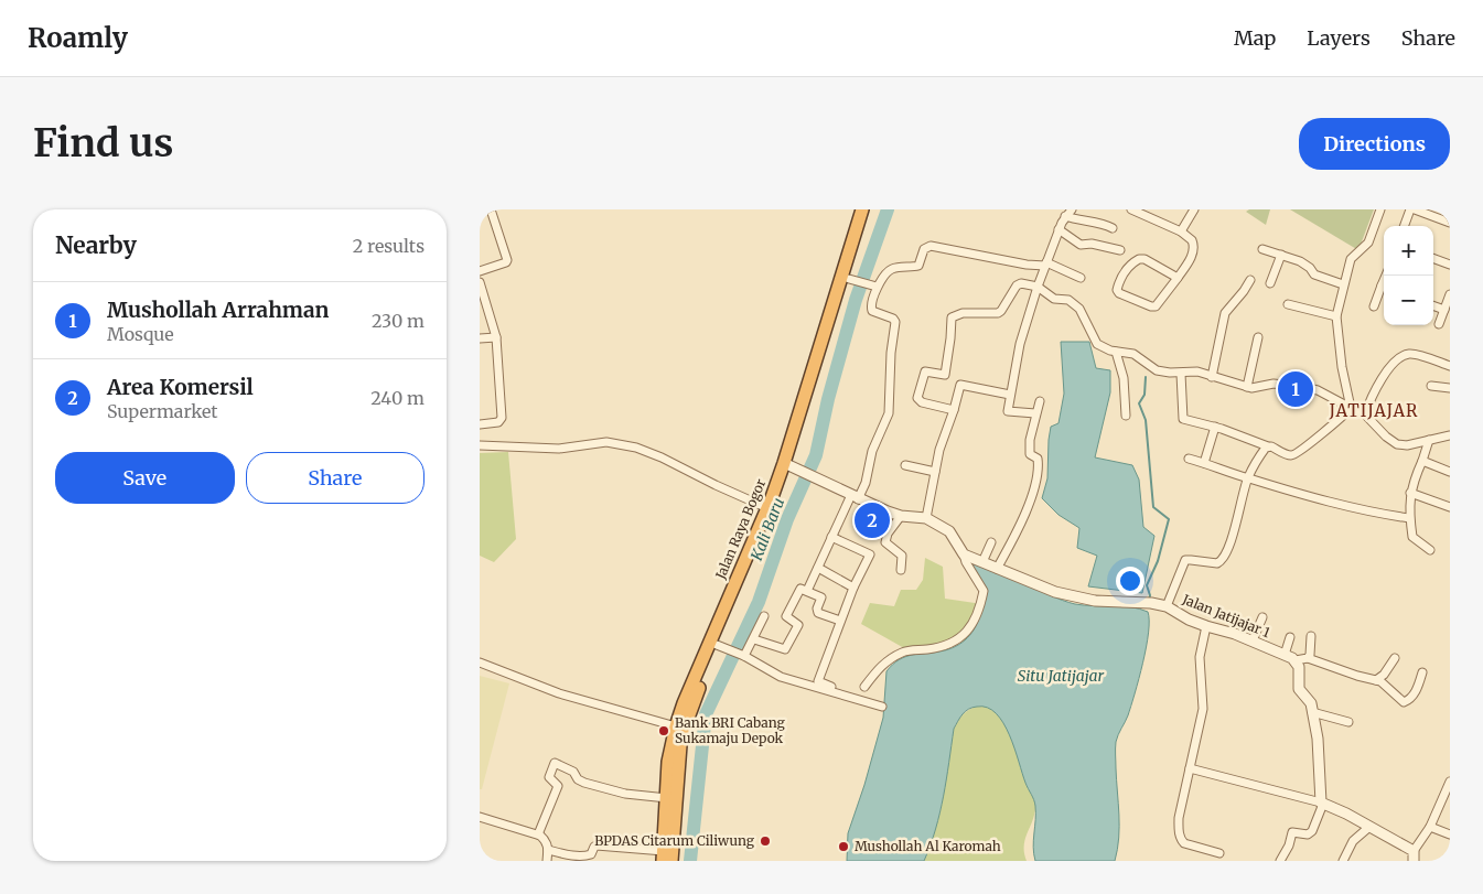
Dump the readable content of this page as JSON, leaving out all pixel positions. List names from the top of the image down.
{
  "streets": {
    "highway": ["Jalan Raya Bogor"],
    "street": ["Jalan Jatijajar 1"]
  },
  "districts": ["JATIJAJAR"],
  "water": ["Kali Baru", "Situ Jatijajar"],
  "places": ["Bank BRI Cabang Sukamaju Depok", "BPDAS Citarum Ciliwung", "Mushollah Al Karomah"],
  "page": {
    "header": "Roamly",
    "nav": ["Map", "Layers", "Share"],
    "buttons": [
      "Directions",
      ["Save", "Share"]
    ],
    "title": "Find us",
    "heading": ["Nearby", "2 results"],
    "map_buttons": ["+", "−"],
    "list": [
      {
        "mark": "1",
        "name": "Mushollah Arrahman",
        "note": "Mosque",
        "value": "230 m"
      },
      {
        "mark": "2",
        "name": "Area Komersil",
        "note": "Supermarket",
        "value": "240 m"
      }
    ],
    "pins": ["1", "2"]
  }
}
